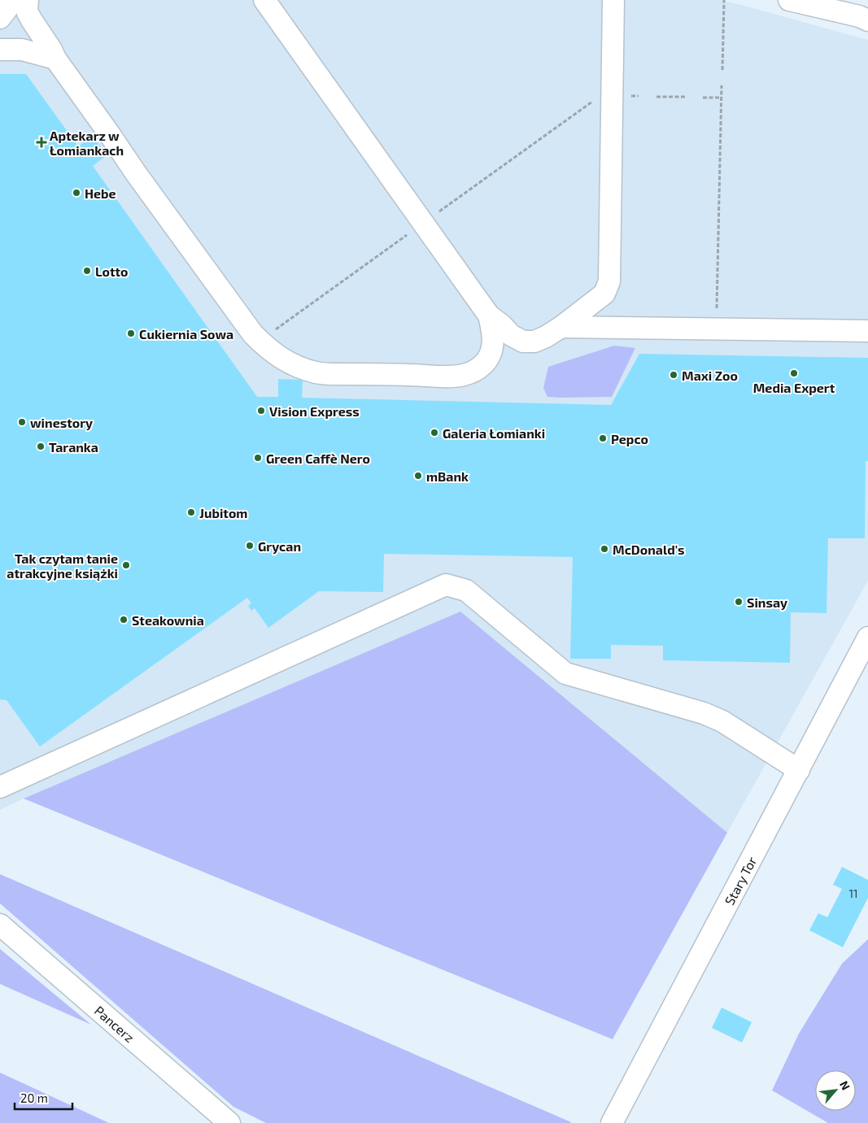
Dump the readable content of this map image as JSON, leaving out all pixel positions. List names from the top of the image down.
{
  "streets": {
    "street": ["Stary Tor", "Pancerz"]
  },
  "places": {
    "health": ["Aptekarz w Łomiankach"],
    "other": [
      "Hebe",
      "Lotto",
      "Cukiernia Sowa",
      "Media Expert",
      "Maxi Zoo",
      "Vision Express",
      "winestory",
      "Galeria Łomianki",
      "Pepco",
      "Taranka",
      "Green Caffè Nero",
      "mBank",
      "Jubitom",
      "Grycan",
      "McDonald's",
      "Tak czytam tanie atrakcyjne książki",
      "Sinsay",
      "Steakownia"
    ]
  },
  "house_numbers": ["11"],
  "scale_bar": "20 m",
  "north": "top right"
}
